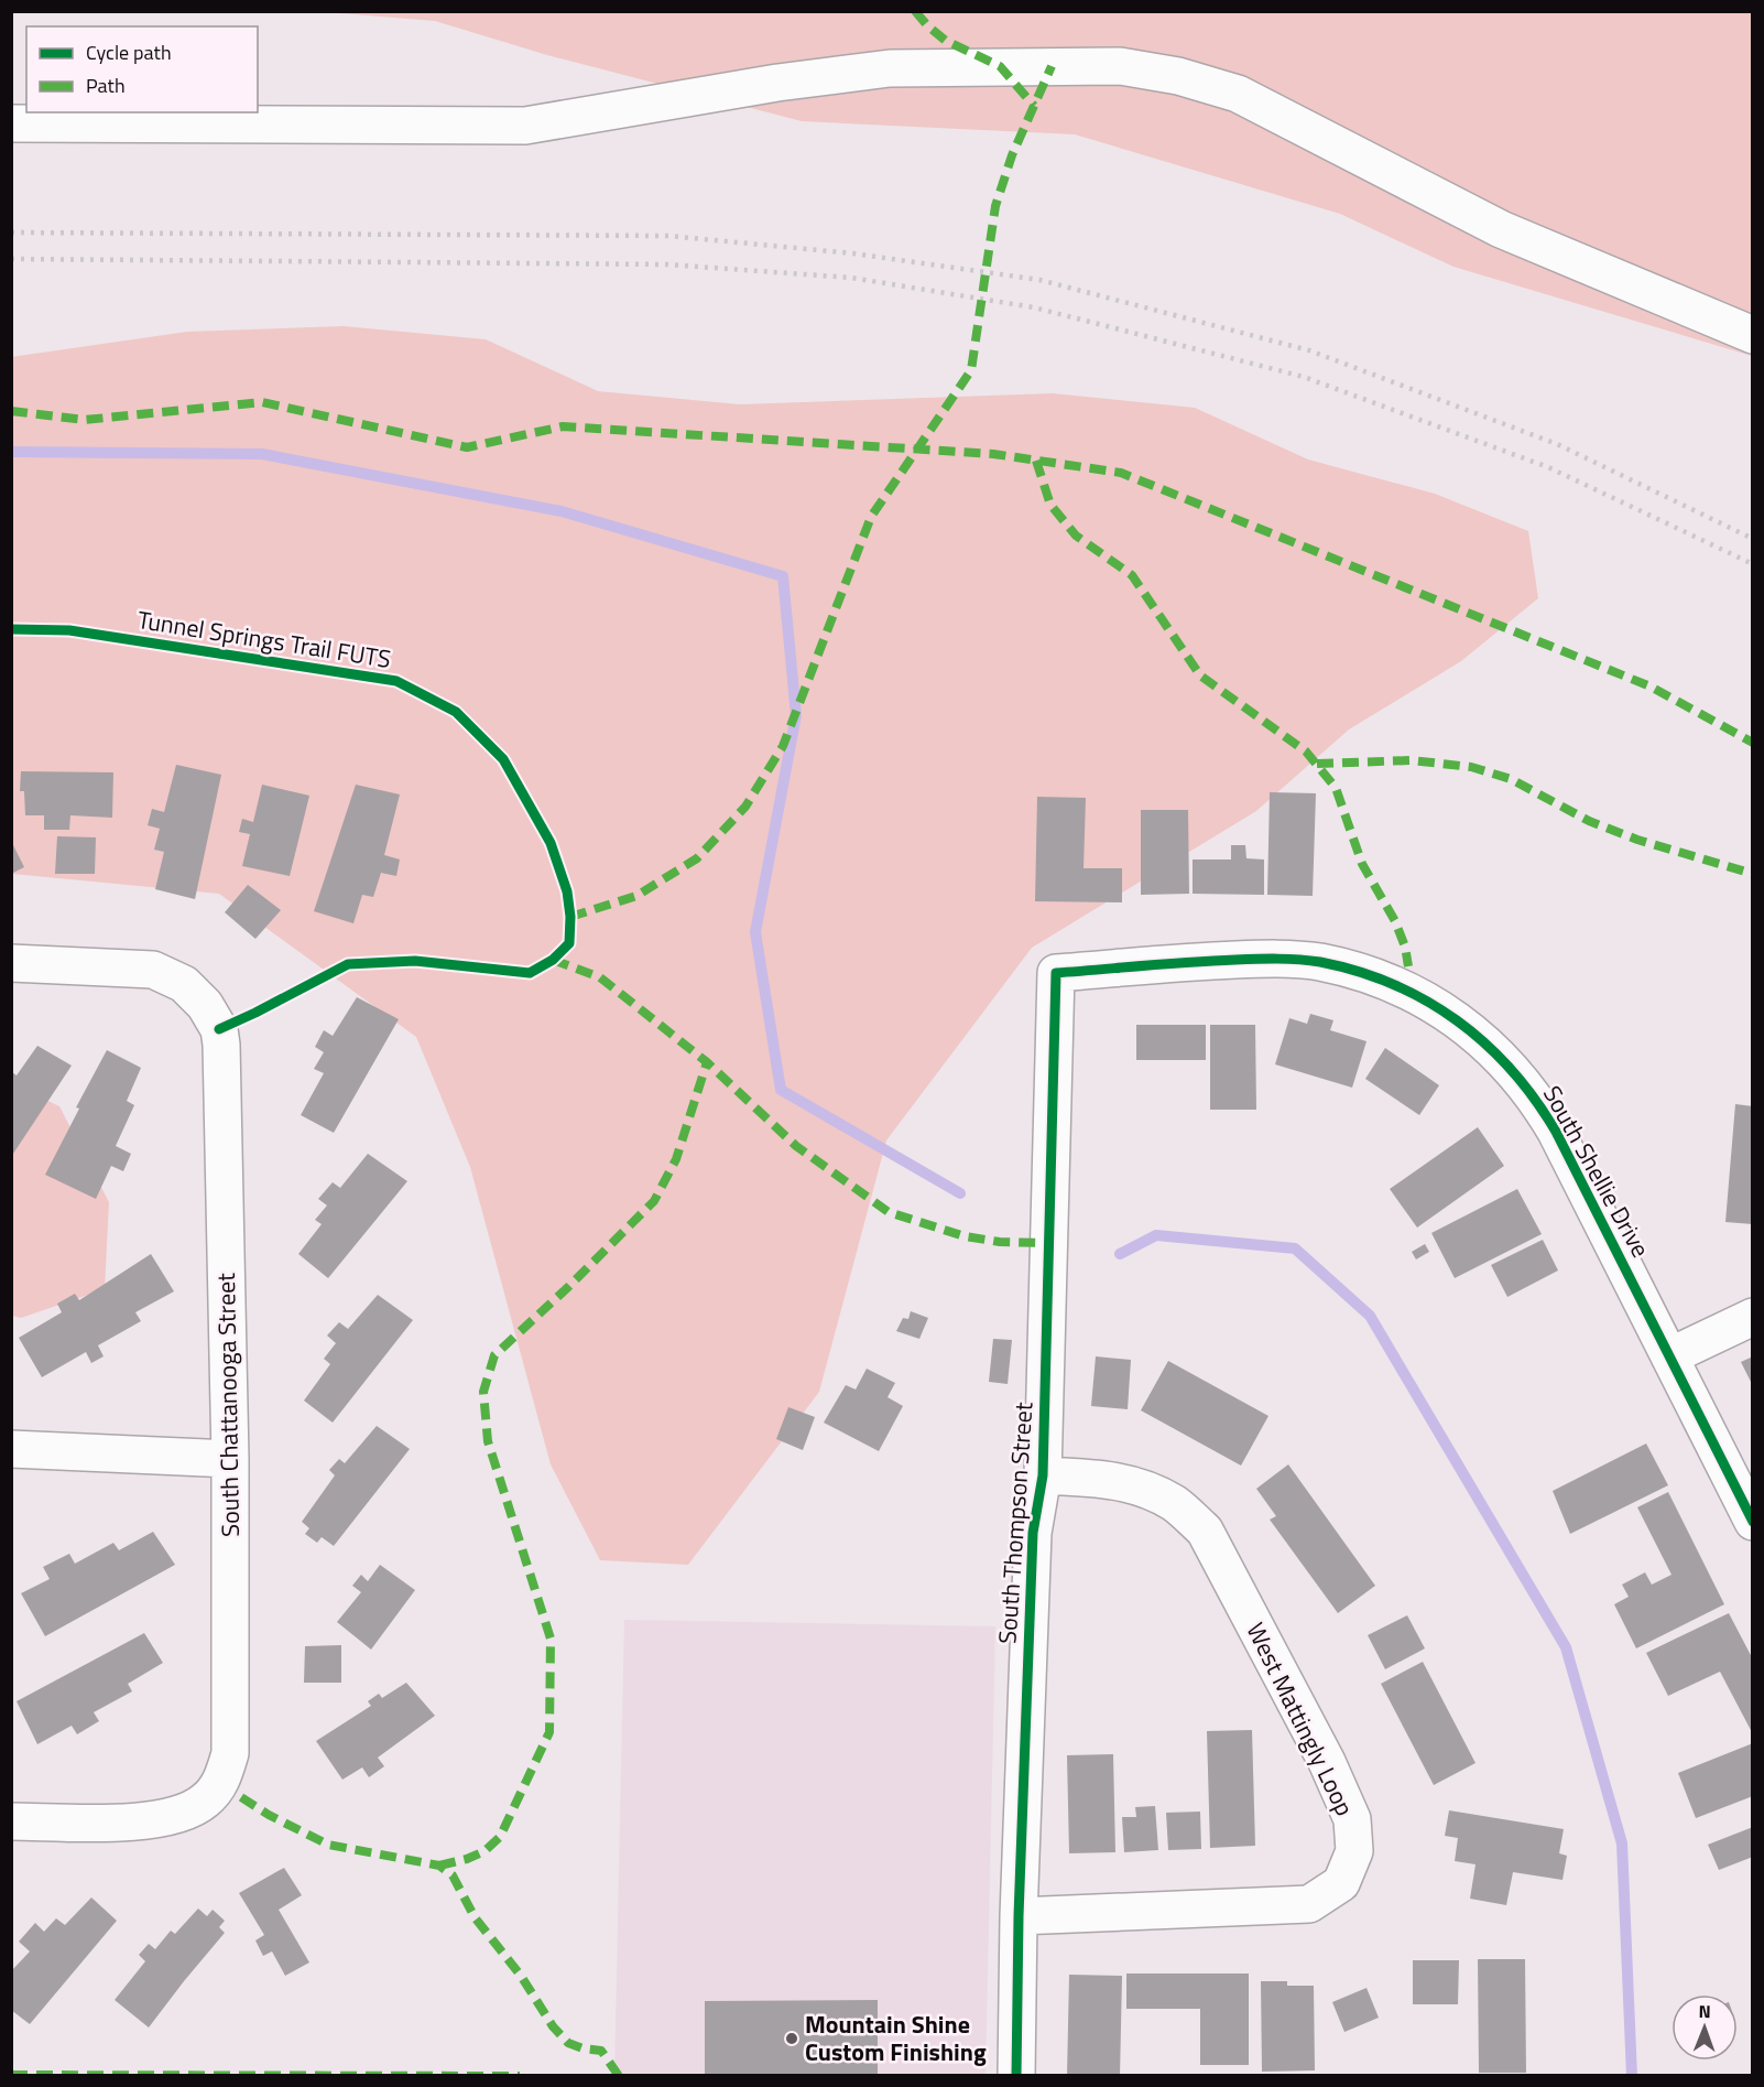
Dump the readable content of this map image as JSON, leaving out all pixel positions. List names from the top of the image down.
{
  "streets": {
    "street": [
      "South Shellie Drive",
      "South Chattanooga Street",
      "South Thompson Street",
      "West Mattingly Loop"
    ],
    "cycle path": ["Tunnel Springs Trail FUTS"]
  },
  "crossings": [
    ["South Shellie Drive", "South Thompson Street"],
    ["South Thompson Street", "West Mattingly Loop"]
  ],
  "places": ["Mountain Shine Custom Finishing"],
  "legend": ["Cycle path", "Path"],
  "north": "top"
}
